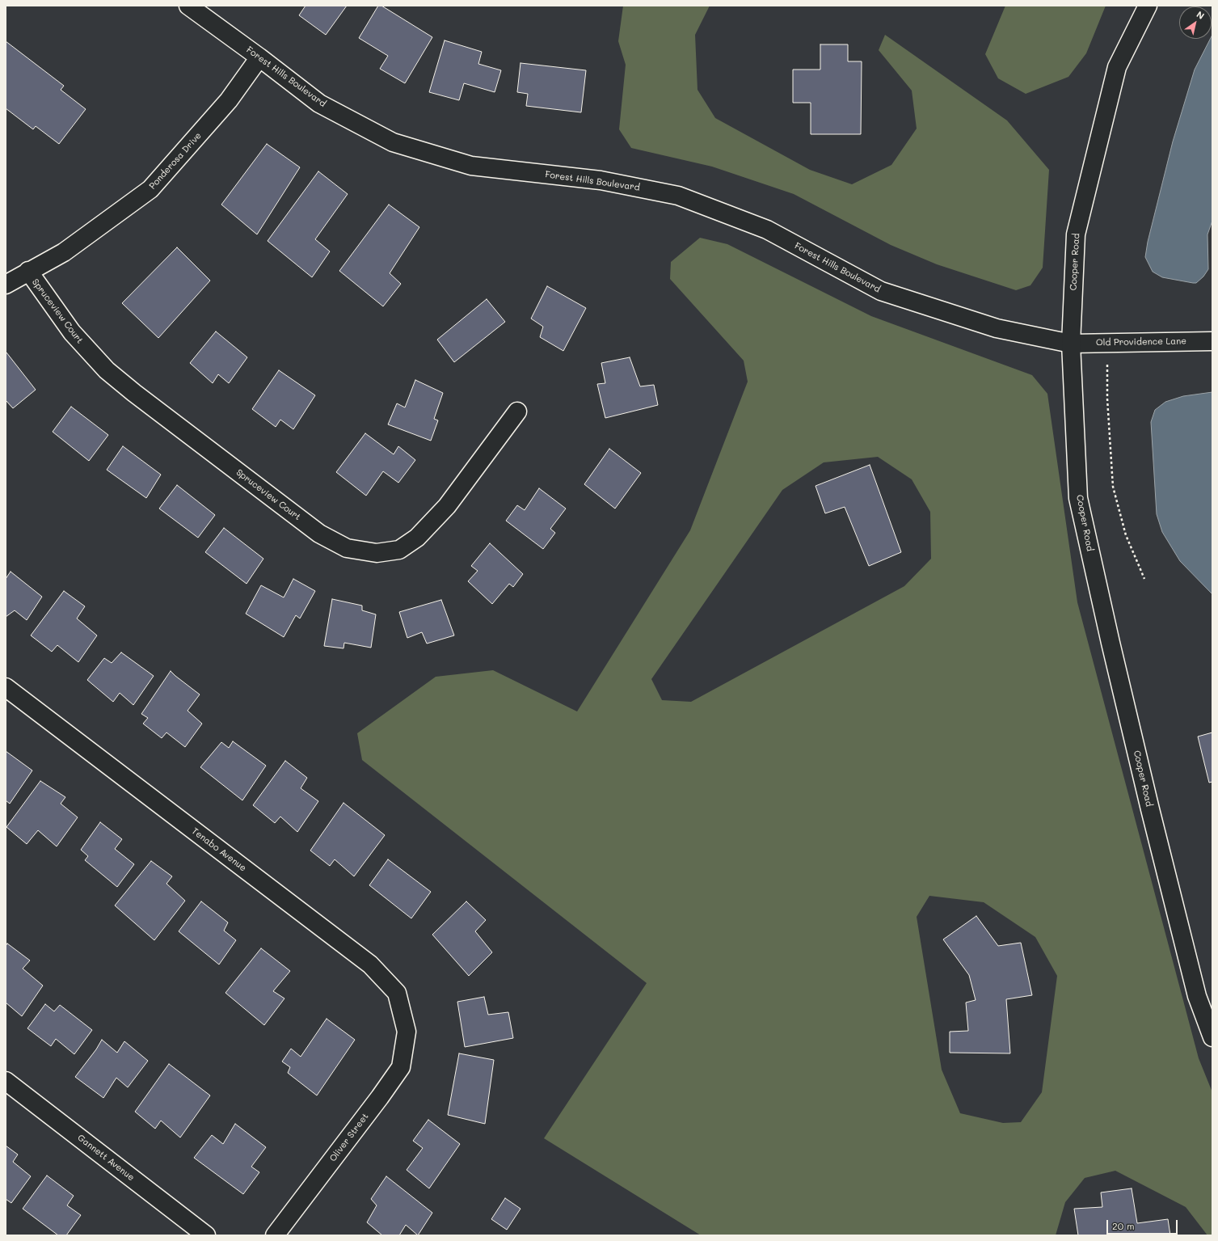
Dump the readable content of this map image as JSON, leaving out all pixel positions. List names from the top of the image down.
{
  "streets": {
    "street": [
      "Forest Hills Boulevard",
      "Ponderosa Drive",
      "Cooper Road",
      "Spruceview Court",
      "Old Providence Lane",
      "Tenabo Avenue",
      "Oliver Street",
      "Gannett Avenue"
    ]
  },
  "crossings": [
    ["Forest Hills Boulevard", "Ponderosa Drive"],
    ["Forest Hills Boulevard", "Cooper Road"],
    ["Forest Hills Boulevard", "Old Providence Lane"],
    ["Ponderosa Drive", "Spruceview Court"],
    ["Cooper Road", "Old Providence Lane"],
    ["Tenabo Avenue", "Oliver Street"]
  ],
  "scale_bar": "20 m",
  "north": "top right"
}
